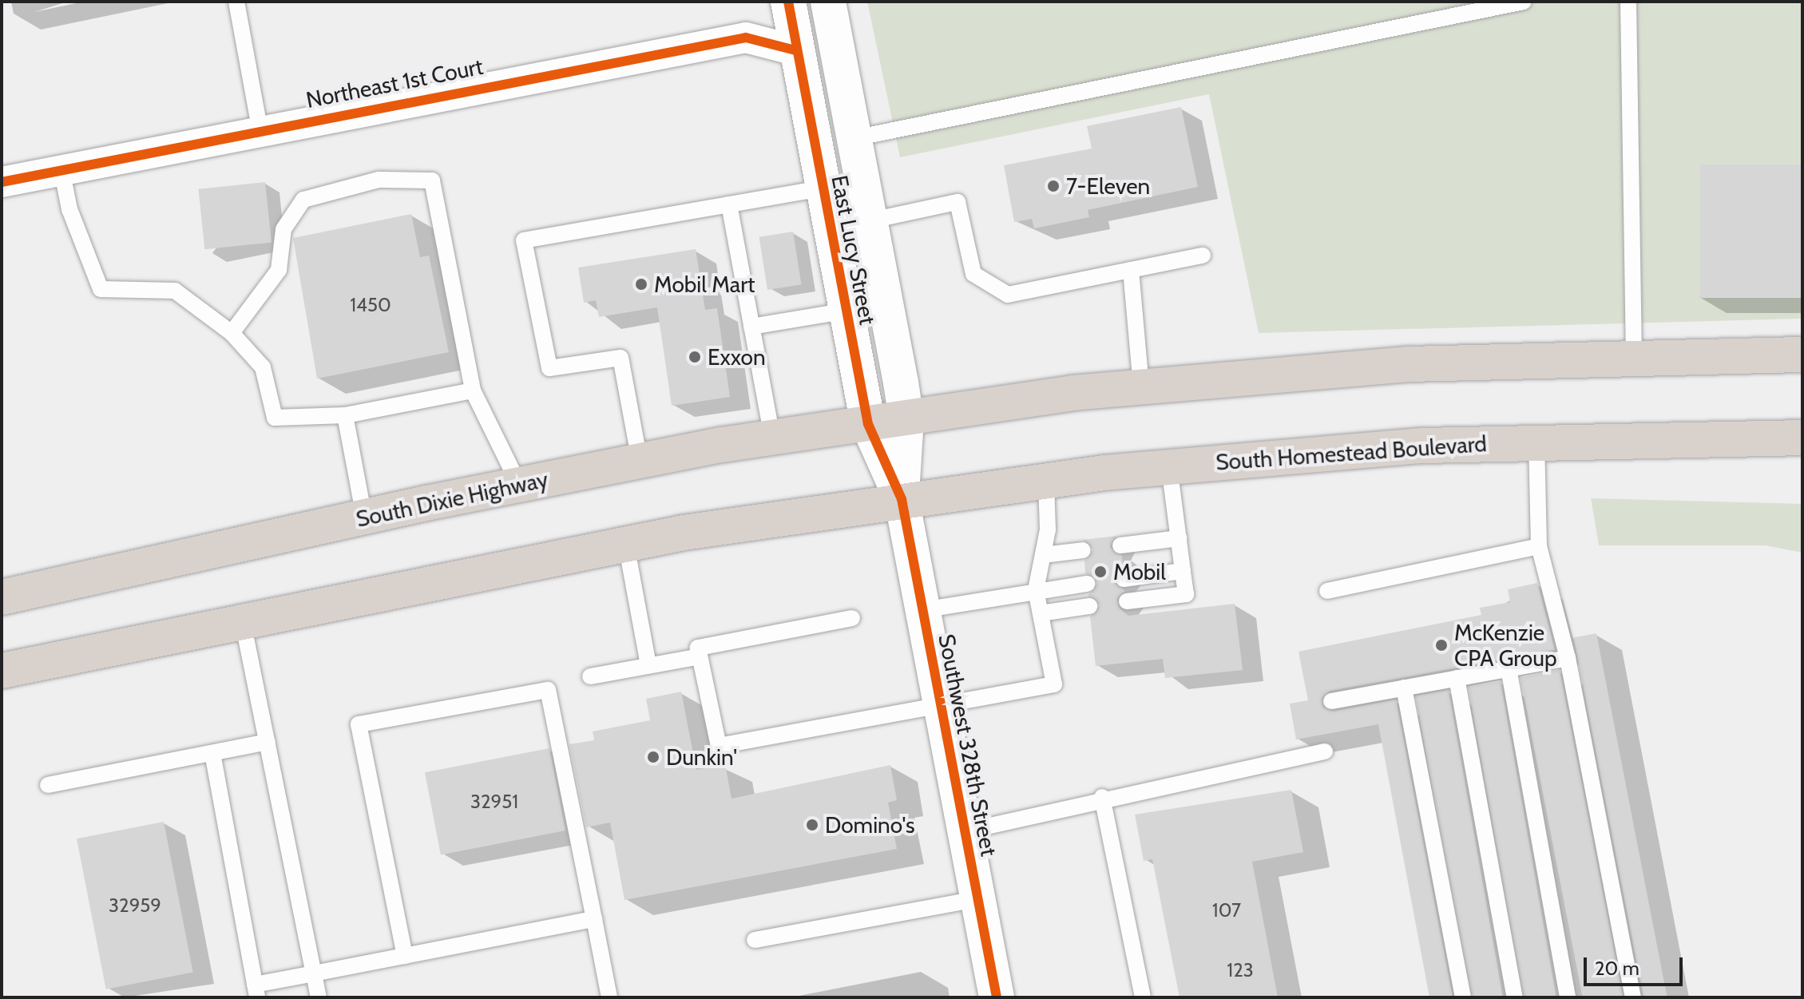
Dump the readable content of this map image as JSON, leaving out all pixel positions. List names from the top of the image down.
{
  "streets": {
    "highway": ["South Homestead Boulevard", "South Dixie Highway"],
    "street": ["Northeast 1st Court", "East Lucy Street", "Southwest 328th Street"]
  },
  "crossings": [
    ["Northeast 1st Court", "East Lucy Street"],
    ["East Lucy Street", "South Homestead Boulevard"],
    ["East Lucy Street", "South Dixie Highway"],
    ["East Lucy Street", "Southwest 328th Street"],
    ["South Homestead Boulevard", "Southwest 328th Street"]
  ],
  "places": [
    "7-Eleven",
    "Mobil Mart",
    "Exxon",
    "Mobil",
    "McKenzie CPA Group",
    "Dunkin'",
    "Domino's"
  ],
  "house_numbers": [
    "1450",
    "32951",
    "32959",
    "107",
    "123"
  ],
  "scale_bar": "20 m"
}
